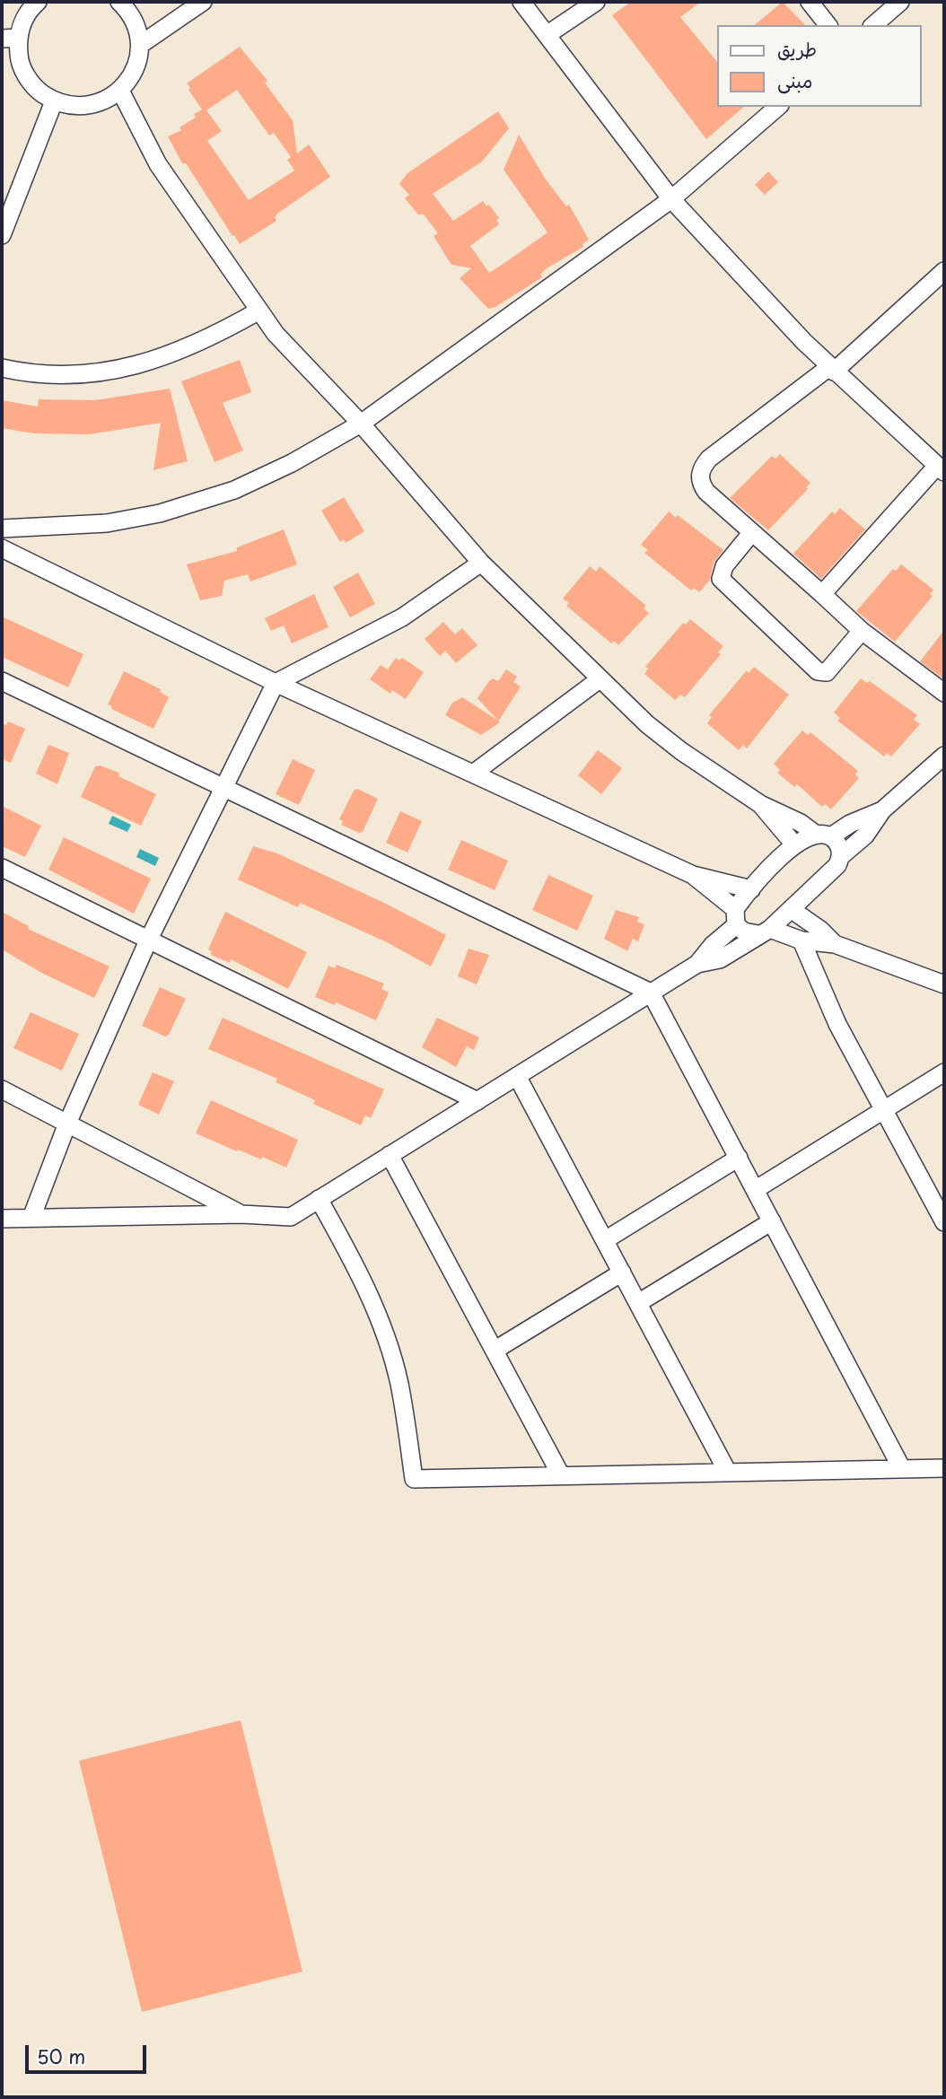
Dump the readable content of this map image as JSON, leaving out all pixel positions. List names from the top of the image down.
{
  "legend": ["طريق", "مبنى"],
  "scale_bar": "50 m"
}
